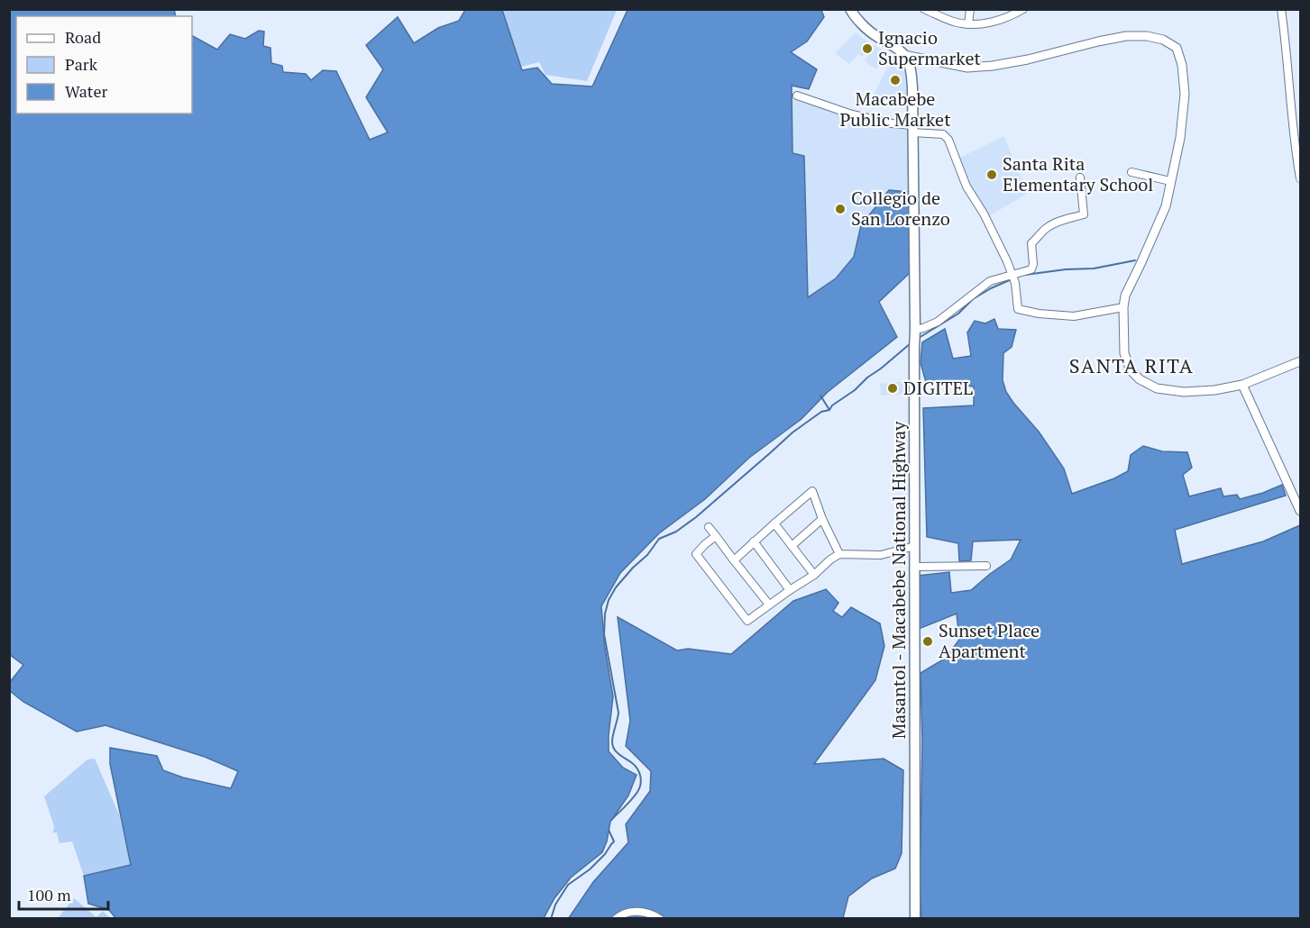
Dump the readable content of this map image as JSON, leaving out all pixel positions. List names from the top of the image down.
{
  "streets": {
    "main road": ["Masantol - Macabebe National Highway"]
  },
  "districts": ["SANTA RITA"],
  "places": [
    "Ignacio Supermarket",
    "Macabebe Public Market",
    "Santa Rita Elementary School",
    "Collegio de San Lorenzo",
    "DIGITEL",
    "Sunset Place Apartment"
  ],
  "legend": ["Road", "Park", "Water"],
  "scale_bar": "100 m"
}
